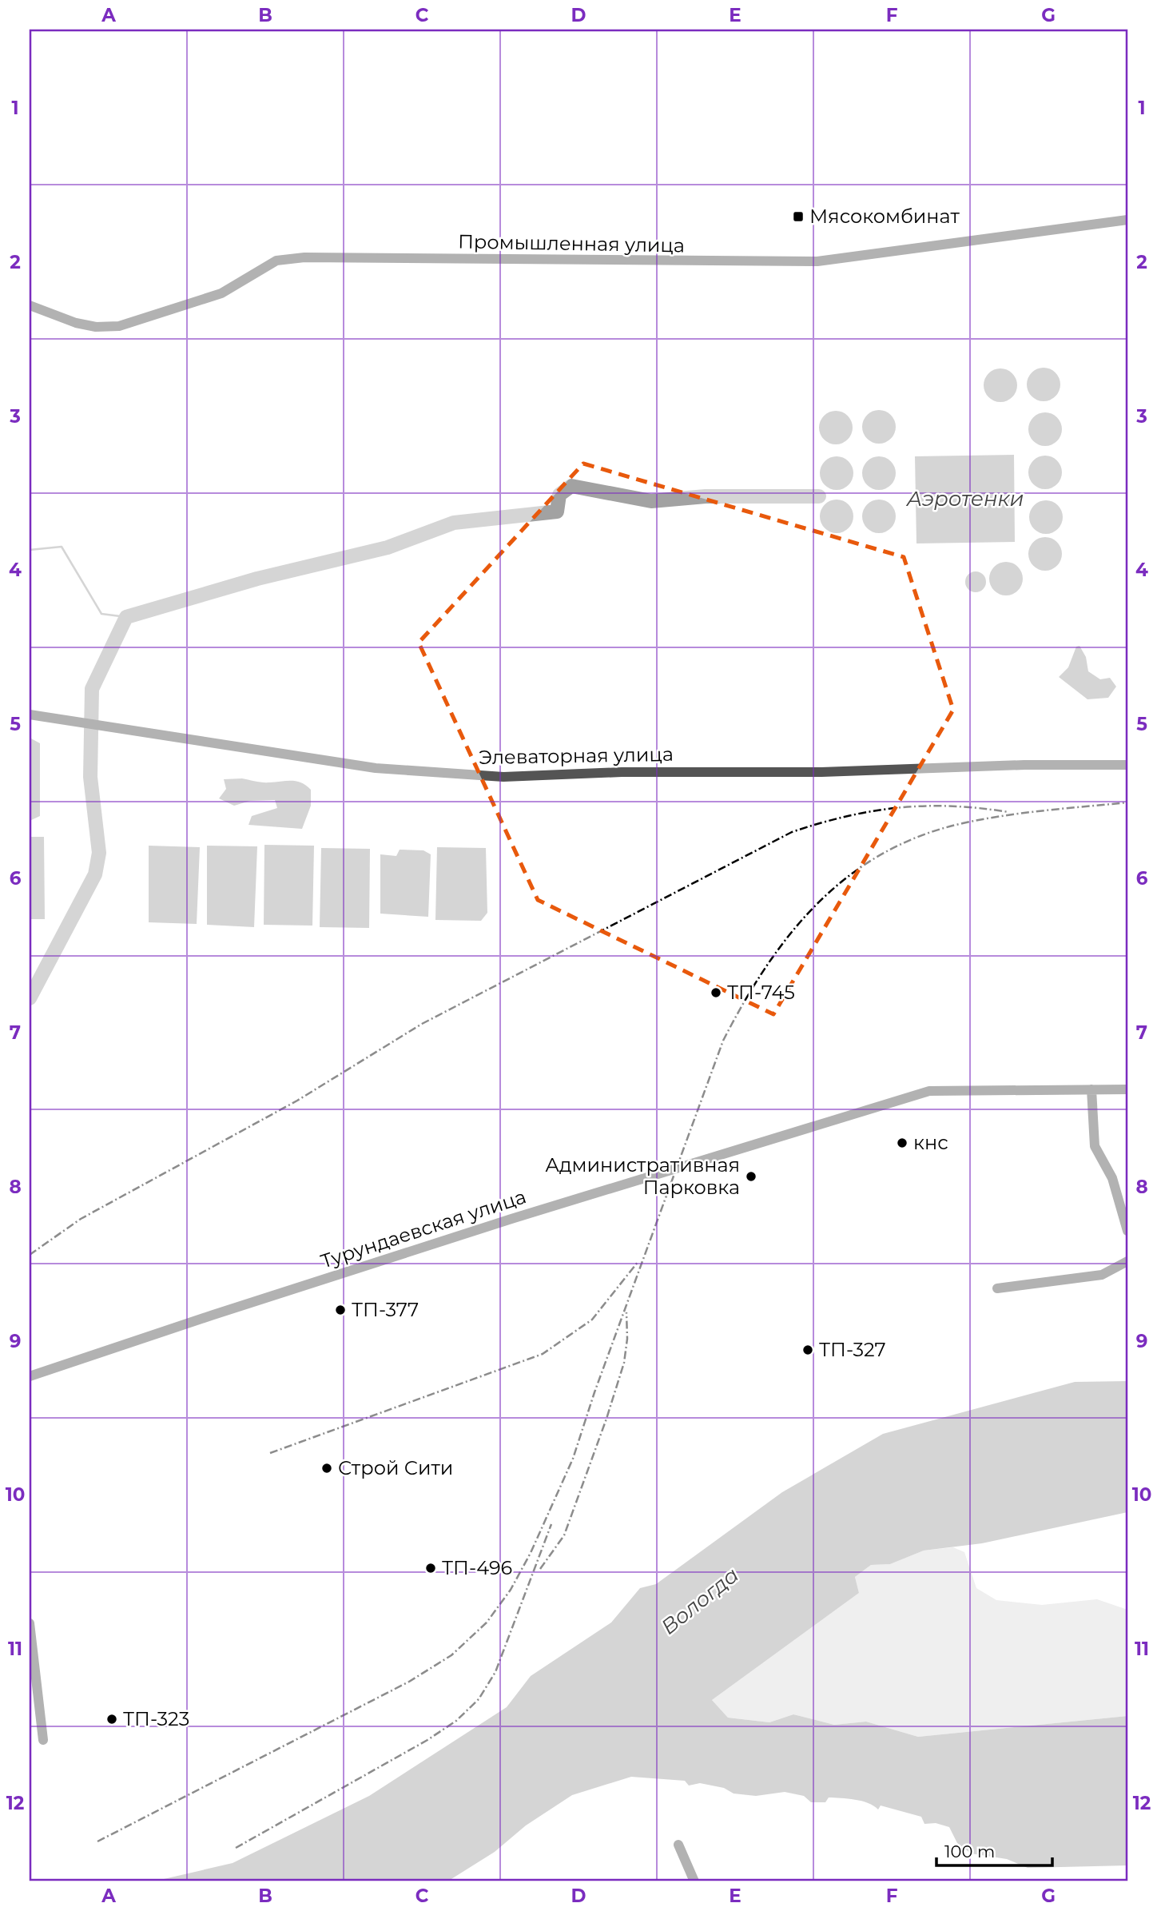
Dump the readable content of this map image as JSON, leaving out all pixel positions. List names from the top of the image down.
{
  "streets": {
    "street": ["Промышленная улица", "Элеваторная улица", "Турундаевская улица"]
  },
  "water": ["Аэротенки", "Вологда"],
  "places": {
    "transit": ["Мясокомбинат"],
    "other": [
      "ТП-745",
      "кнс",
      "Административная Парковка",
      "ТП-377",
      "ТП-327",
      "Строй Сити",
      "ТП-496",
      "ТП-323"
    ]
  },
  "scale_bar": "100 m",
  "grid": {
    "columns": [
      "A",
      "B",
      "C",
      "D",
      "E",
      "F",
      "G"
    ],
    "rows": [
      "1",
      "2",
      "3",
      "4",
      "5",
      "6",
      "7",
      "8",
      "9",
      "10",
      "11",
      "12"
    ]
  }
}
